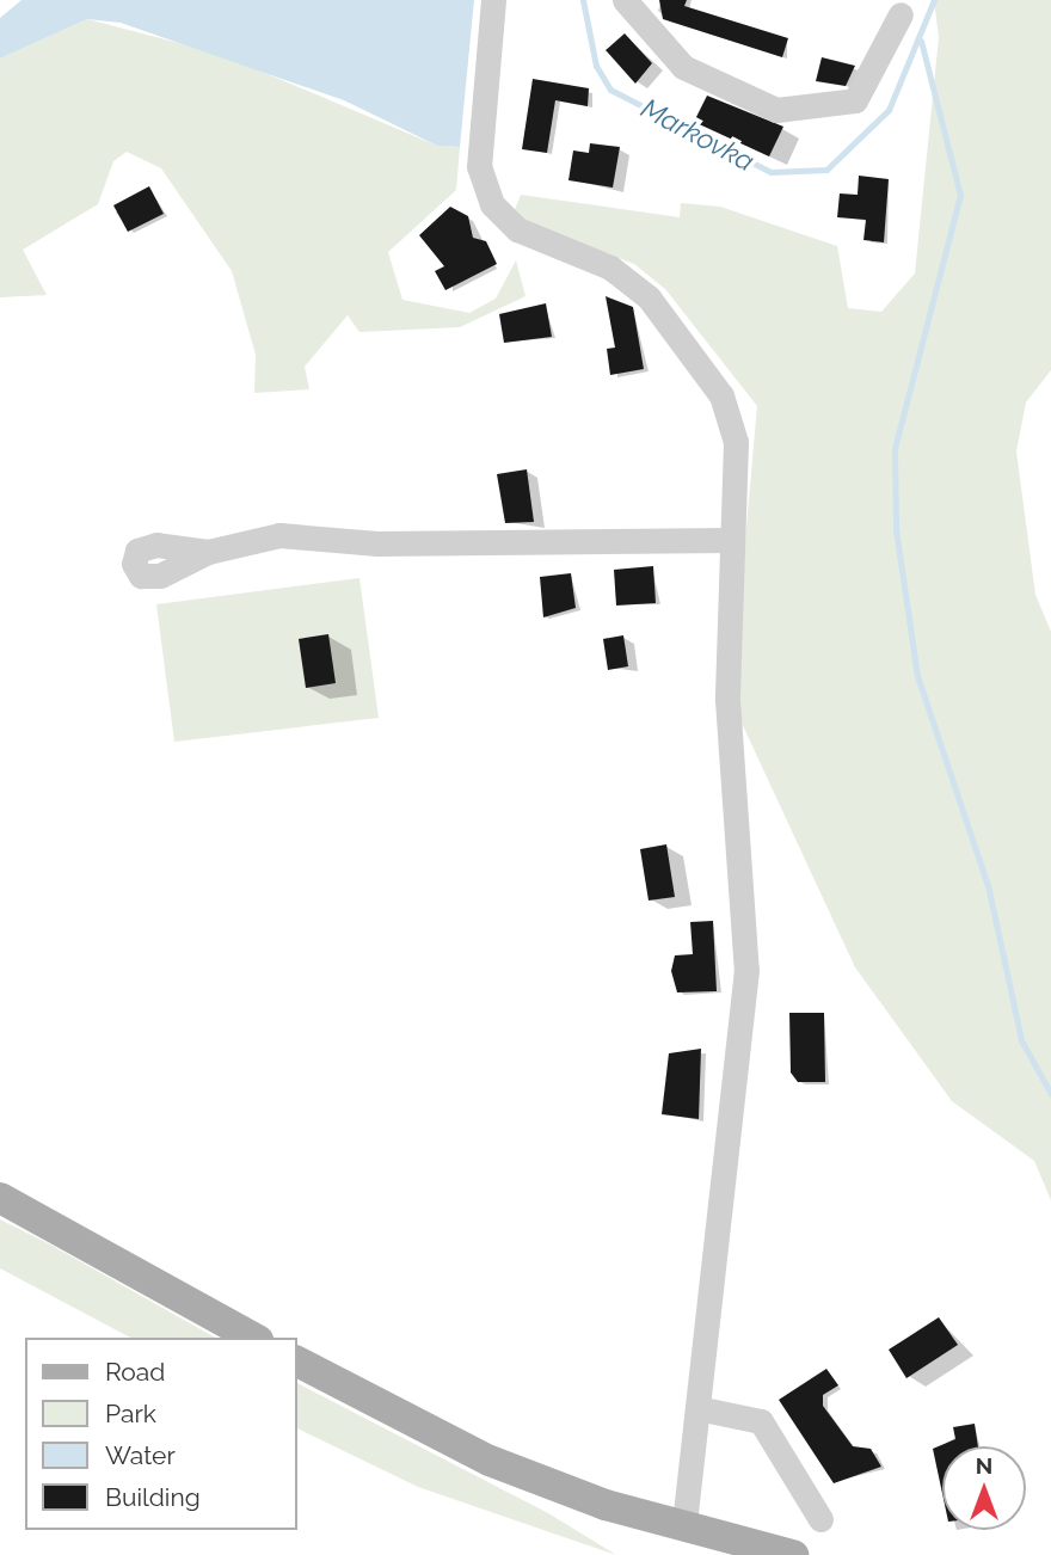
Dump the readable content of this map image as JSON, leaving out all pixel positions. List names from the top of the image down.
{
  "water": ["Markovka"],
  "legend": [
    "Road",
    "Park",
    "Water",
    "Building"
  ],
  "north": "top"
}
